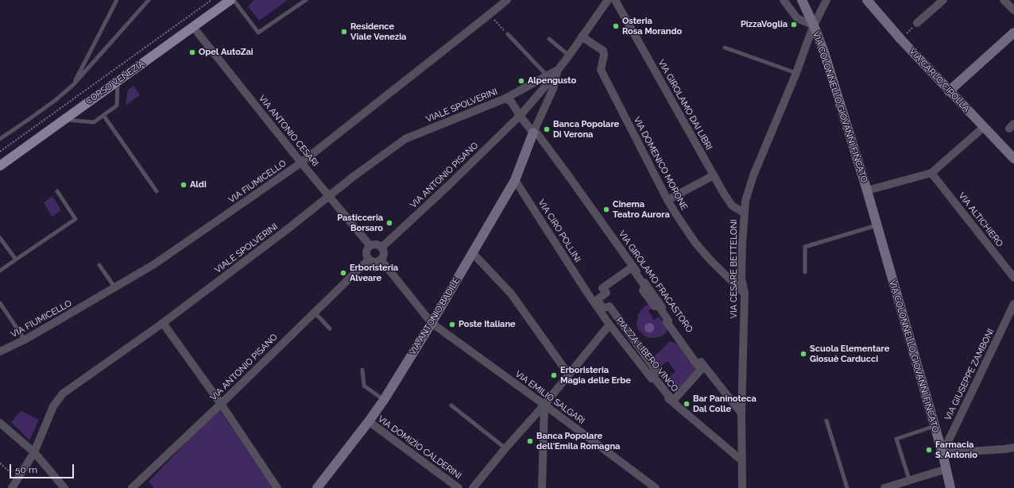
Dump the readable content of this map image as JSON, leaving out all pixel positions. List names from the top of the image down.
{
  "streets": {
    "main road": ["CORSO VENEZIA"],
    "street": [
      "VIA CARLO CIPOLLA",
      "VIA GIROLAMO DAI LIBRI",
      "VIALE SPOLVERINI",
      "VIA COLONNELLO GIOVANNI FINCATO",
      "VIA ANTONIO CESARI",
      "VIA DOMENICO MORONE",
      "VIA ANTONIO PISANO",
      "VIA FIUMICELLO",
      "VIA ALTICHIERO",
      "VIA CIRO POLLINI",
      "VIA CESARE BETTELONI",
      "VIA GIROLAMO FRACASTORO",
      "VIA ANTONIO BADILE",
      "PIAZZA LIBERO VINCO",
      "VIA GIUSEPPE ZAMBONI",
      "VIA EMILIO SALGARI",
      "VIA DOMIZIO CALDERINI"
    ]
  },
  "crossings": [
    ["CORSO VENEZIA", "VIA ANTONIO CESARI"],
    ["VIA GIROLAMO DAI LIBRI", "VIA CESARE BETTELONI"],
    ["VIALE SPOLVERINI", "VIA ANTONIO CESARI"],
    ["VIALE SPOLVERINI", "VIA ANTONIO PISANO"],
    ["VIALE SPOLVERINI", "VIA GIROLAMO FRACASTORO"],
    ["VIA COLONNELLO GIOVANNI FINCATO", "VIA CESARE BETTELONI"],
    ["VIA COLONNELLO GIOVANNI FINCATO", "VIA GIUSEPPE ZAMBONI"],
    ["VIA ANTONIO CESARI", "VIA ANTONIO PISANO"],
    ["VIA ANTONIO CESARI", "VIA FIUMICELLO"],
    ["VIA DOMENICO MORONE", "VIA ANTONIO PISANO"],
    ["VIA DOMENICO MORONE", "VIA CESARE BETTELONI"],
    ["VIA ANTONIO PISANO", "VIA GIROLAMO FRACASTORO"],
    ["VIA CIRO POLLINI", "VIA ANTONIO BADILE"],
    ["VIA CIRO POLLINI", "PIAZZA LIBERO VINCO"],
    ["VIA CESARE BETTELONI", "VIA GIROLAMO FRACASTORO"],
    ["VIA CESARE BETTELONI", "PIAZZA LIBERO VINCO"],
    ["VIA GIROLAMO FRACASTORO", "VIA ANTONIO BADILE"],
    ["VIA ANTONIO BADILE", "VIA EMILIO SALGARI"],
    ["VIA ANTONIO BADILE", "VIA DOMIZIO CALDERINI"]
  ],
  "places": [
    "PizzaVoglia",
    "Osteria Rosa Morando",
    "Residence Viale Venezia",
    "Opel AutoZai",
    "Alpengusto",
    "Banca Popolare Di Verona",
    "Aldi",
    "Cinema Teatro Aurora",
    "Pasticceria Borsaro",
    "Erboristeria Alveare",
    "Poste Italiane",
    "Scuola Elementare Giosuè Carducci",
    "Erboristeria Magia delle Erbe",
    "Bar Paninoteca Dal Colle",
    "Banca Popolare dell'Emila Romagna",
    "Farmacia S. Antonio"
  ],
  "scale_bar": "50 m"
}
